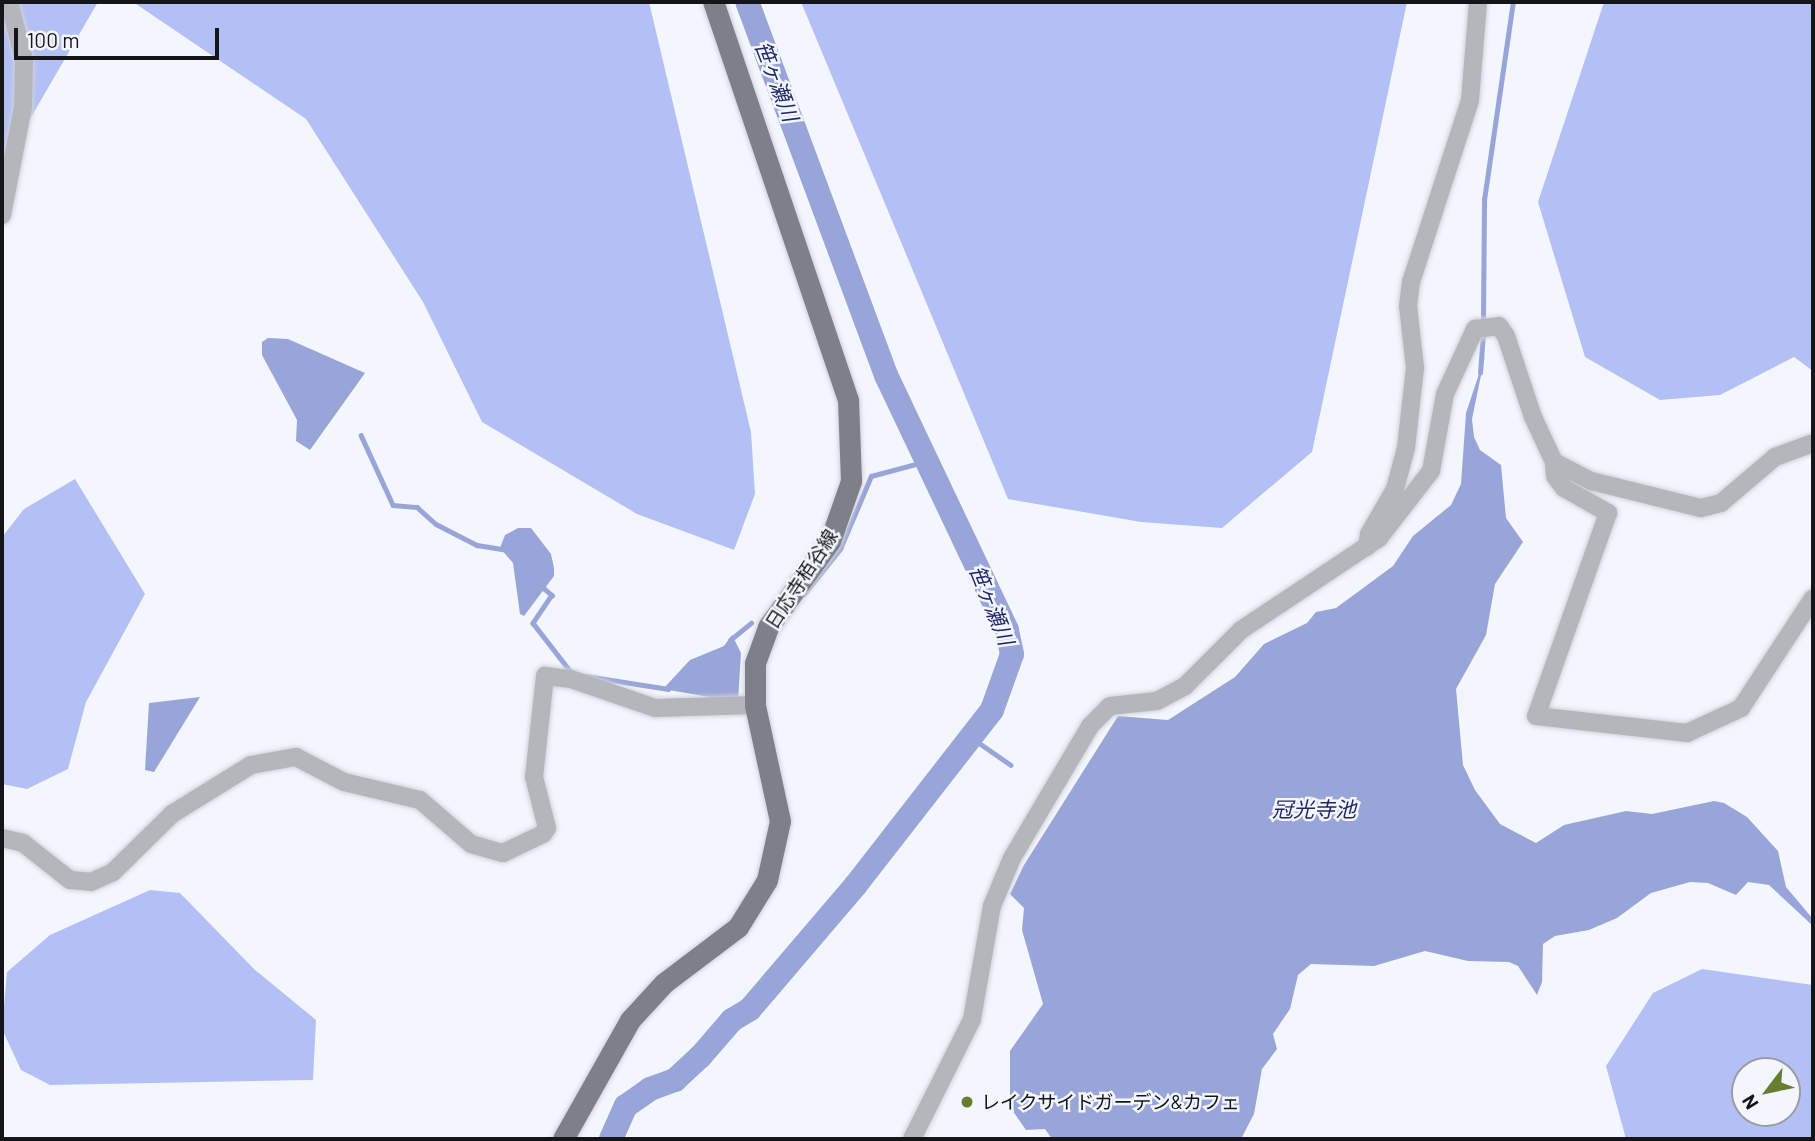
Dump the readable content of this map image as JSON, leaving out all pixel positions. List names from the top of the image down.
{
  "streets": {
    "main road": ["日応寺栢谷線"]
  },
  "water": ["笹ヶ瀬川", "冠光寺池"],
  "places": ["レイクサイドガーデン&カフェ"],
  "scale_bar": "100 m",
  "north": "bottom left"
}
